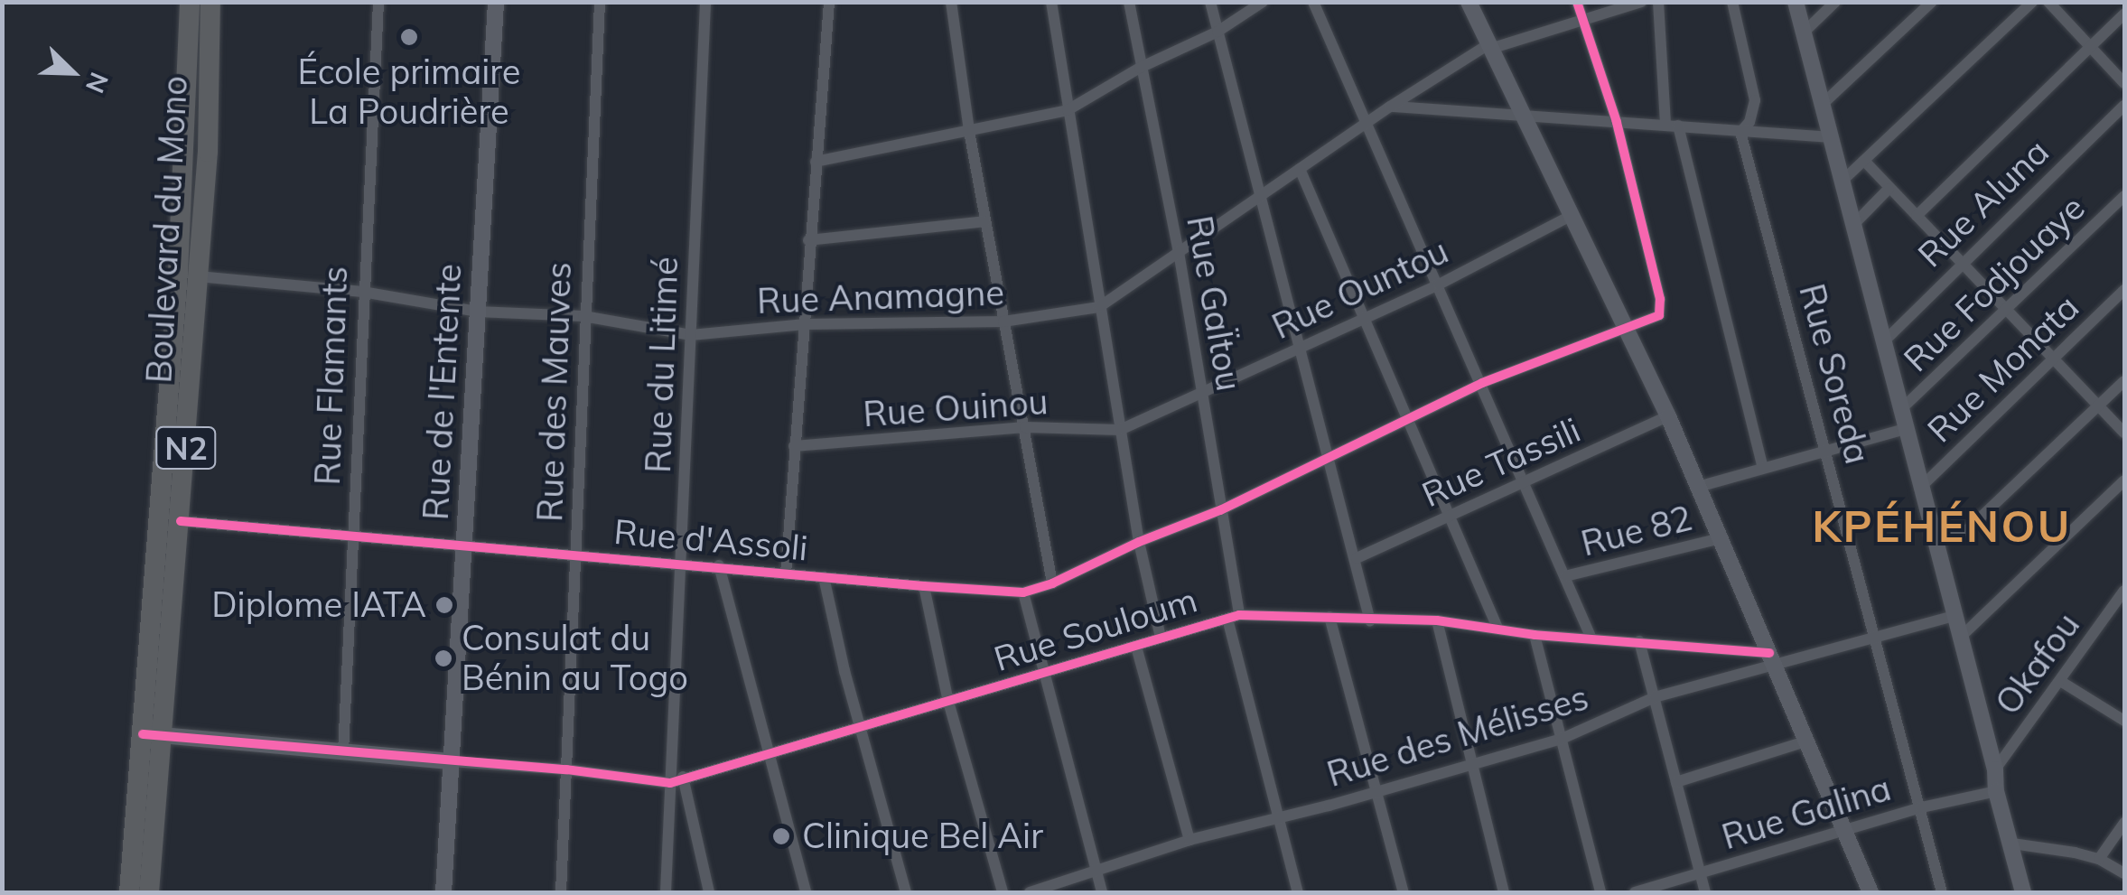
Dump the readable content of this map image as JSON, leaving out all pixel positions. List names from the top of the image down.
{
  "streets": {
    "highway": ["Boulevard du Mono", "N2"],
    "street": [
      "Rue Aluna",
      "Rue Fodjouaye",
      "Rue Ountou",
      "Rue Anamagne",
      "Rue GaÏtou",
      "Rue du Litimé",
      "Rue Monata",
      "Rue Soreda",
      "Rue Flamants",
      "Rue de l'Entente",
      "Rue des Mauves",
      "Rue Ouinou",
      "Rue Tassili",
      "Rue 82",
      "Rue d'Assoli",
      "Rue Souloum",
      "Okafou",
      "Rue des Mélisses",
      "Rue Galina"
    ]
  },
  "crossings": [
    ["Boulevard du Mono", "Rue Anamagne"],
    ["Boulevard du Mono", "Rue d'Assoli"],
    ["Rue Ountou", "Rue GaÏtou"],
    ["Rue Ountou", "Rue Ouinou"],
    ["Rue Anamagne", "Rue GaÏtou"],
    ["Rue Anamagne", "Rue du Litimé"],
    ["Rue Anamagne", "Rue Flamants"],
    ["Rue Anamagne", "Rue de l'Entente"],
    ["Rue Anamagne", "Rue des Mauves"],
    ["Rue GaÏtou", "Rue d'Assoli"],
    ["Rue GaÏtou", "Rue Souloum"],
    ["Rue GaÏtou", "Rue des Mélisses"],
    ["Rue du Litimé", "Rue d'Assoli"],
    ["Rue du Litimé", "Rue Souloum"],
    ["Rue Soreda", "Rue des Mélisses"],
    ["Rue Soreda", "Rue Galina"],
    ["Rue Flamants", "Rue d'Assoli"],
    ["Rue de l'Entente", "Rue d'Assoli"],
    ["Rue des Mauves", "Rue d'Assoli"],
    ["Rue Souloum", "Rue des Mélisses"]
  ],
  "districts": ["KPÉHÉNOU"],
  "places": [
    "École primaire La Poudrière",
    "Diplome IATA",
    "Consulat du Bénin au Togo",
    "Clinique Bel Air"
  ],
  "north": "bottom right"
}
